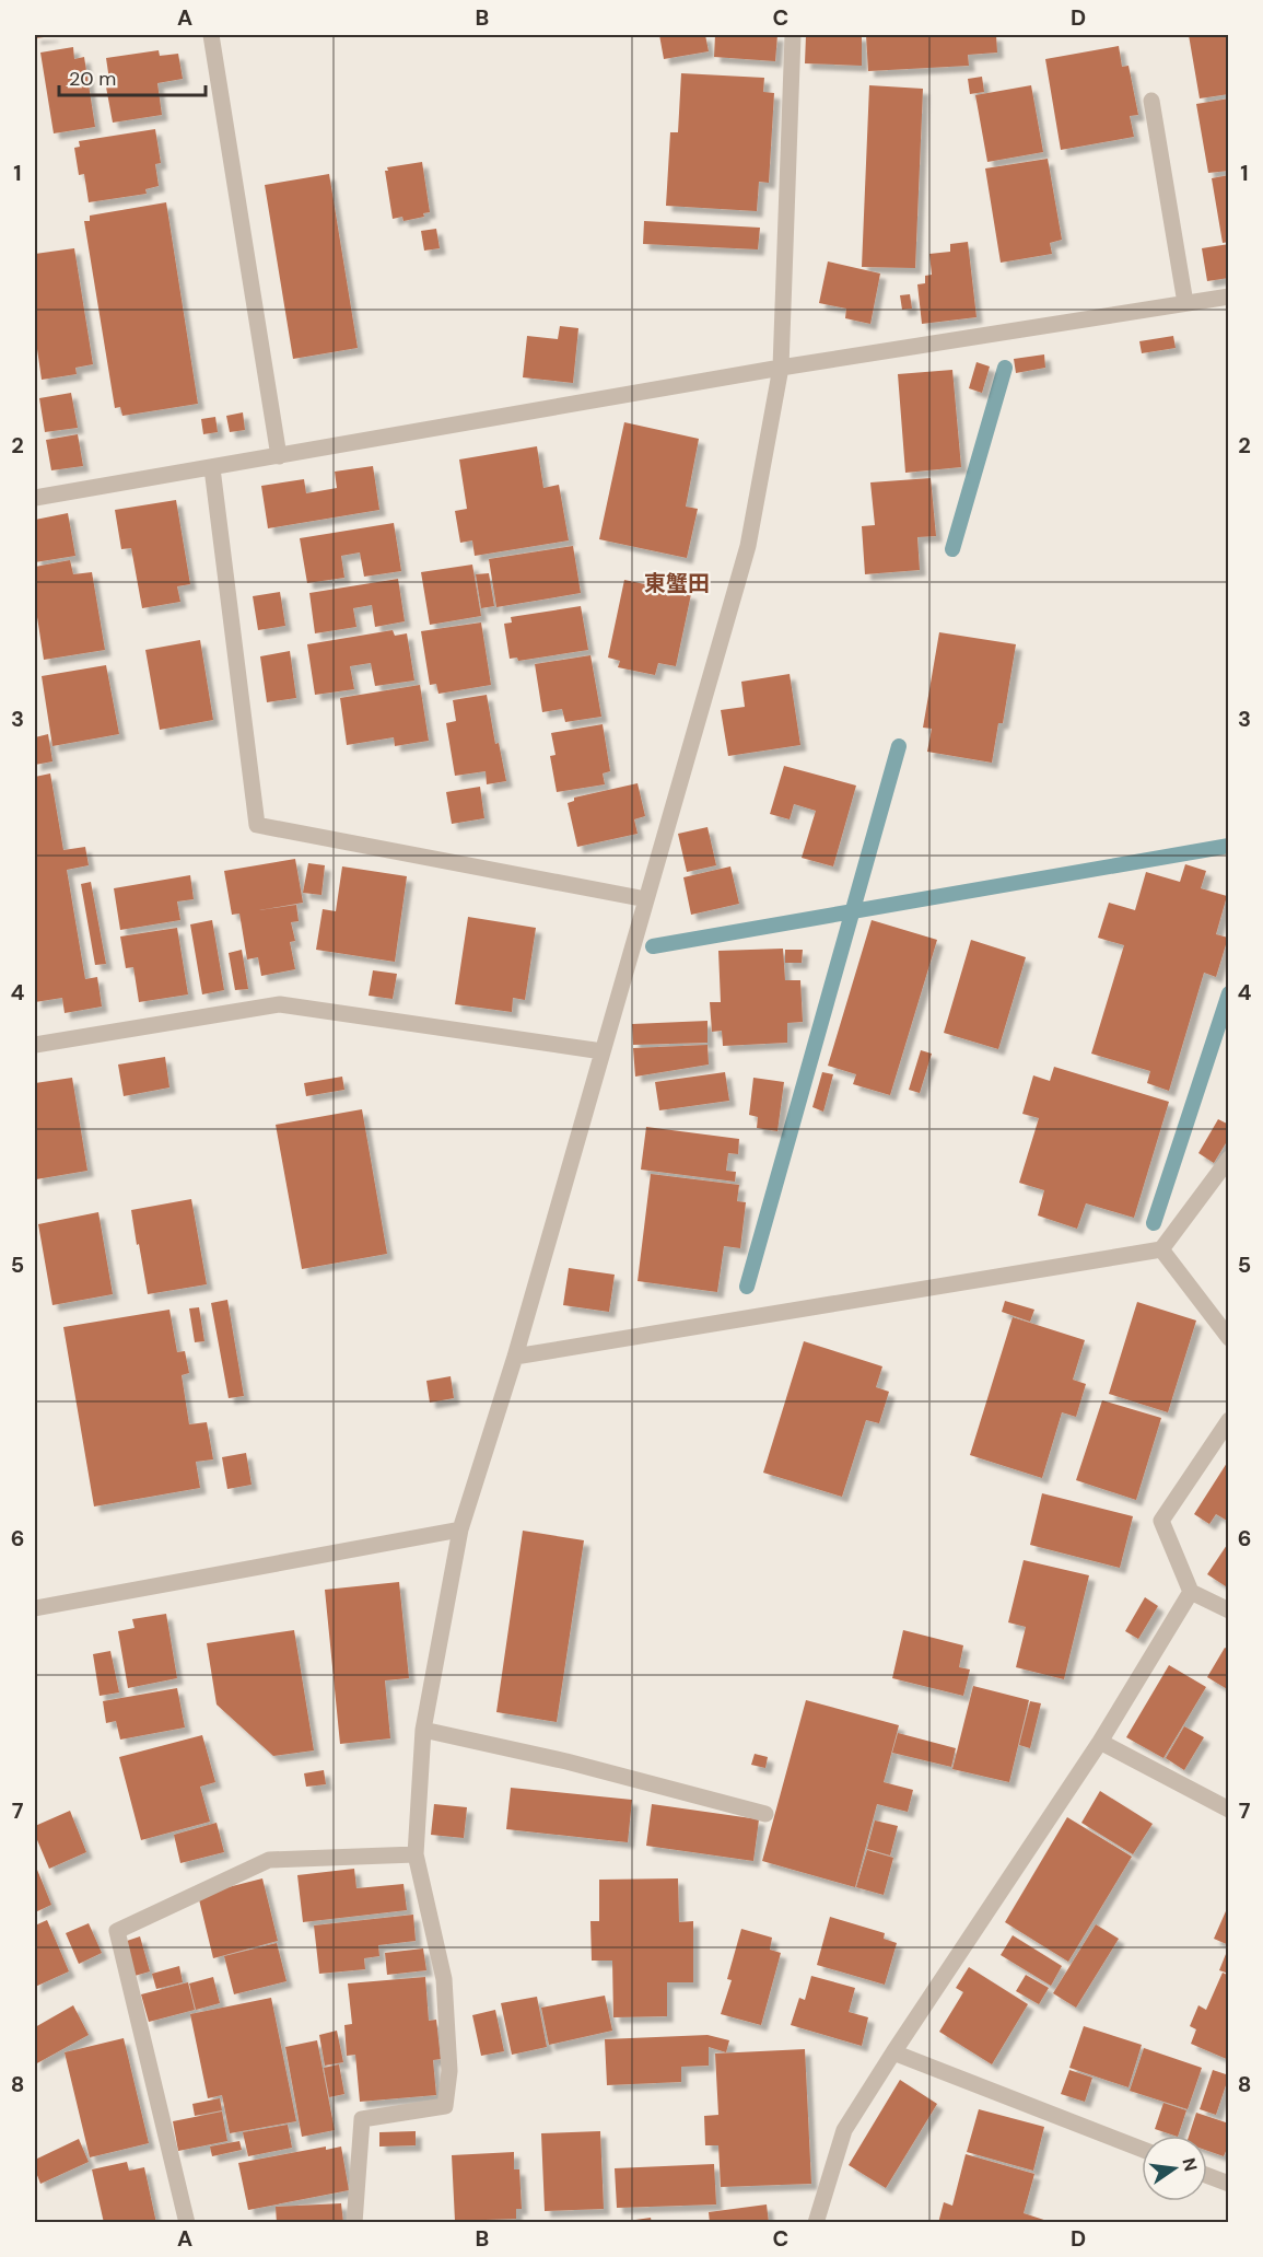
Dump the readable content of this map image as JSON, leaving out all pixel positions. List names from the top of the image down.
{
  "districts": ["東蟹田"],
  "scale_bar": "20 m",
  "north": "right",
  "grid": {
    "columns": [
      "A",
      "B",
      "C",
      "D"
    ],
    "rows": [
      "1",
      "2",
      "3",
      "4",
      "5",
      "6",
      "7",
      "8"
    ]
  }
}
